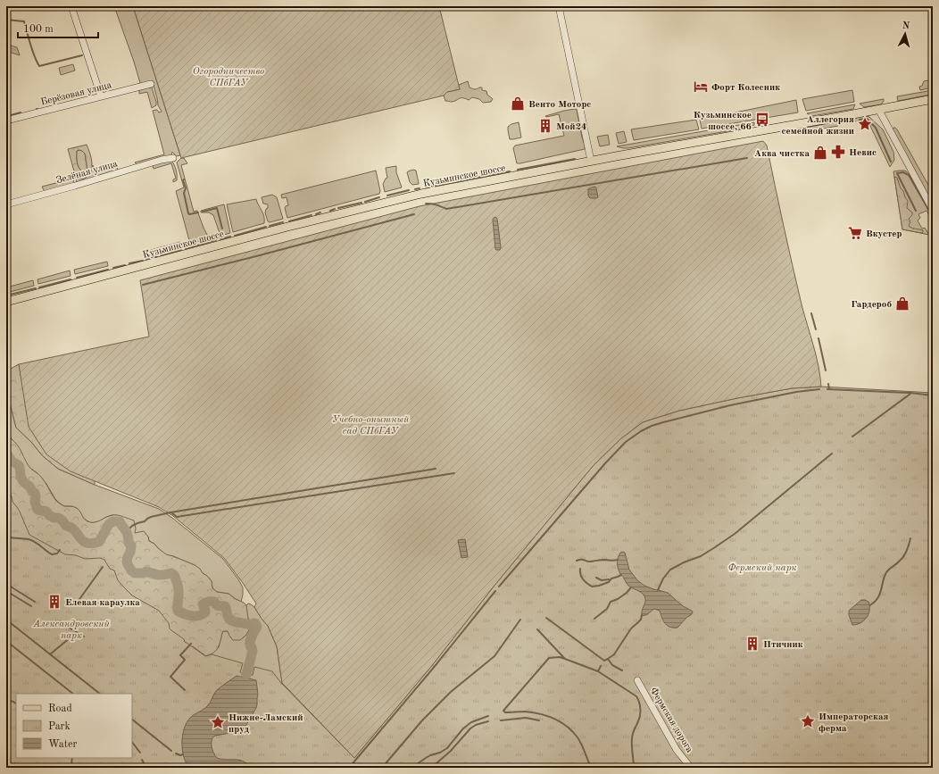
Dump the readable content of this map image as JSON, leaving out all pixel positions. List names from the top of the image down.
{
  "streets": {
    "main road": ["Кузьминское шоссе"],
    "street": ["Берёзовая улица", "Зелёная улица", "Фермская дорога"]
  },
  "parks": [
    "Огородничество СПбГАУ",
    "Учебно-опытный сад СПбГАУ",
    "Фермский парк",
    "Александровский парк"
  ],
  "places": {
    "hotel": ["Форт Колесник"],
    "shop": ["Венто Моторс", "Аква чистка", "Гардероб"],
    "bus stop": ["Кузьминское шоссе, 66"],
    "place": ["Аллегория семейной жизни", "Императорская ферма", "Нижне-Ламский пруд"],
    "building": ["Мой24", "Елевая караулка", "Птичник"],
    "pharmacy": ["Невис"],
    "supermarket": ["Вкустер"]
  },
  "legend": ["Road", "Park", "Water"],
  "scale_bar": "100 m",
  "north": "top"
}
